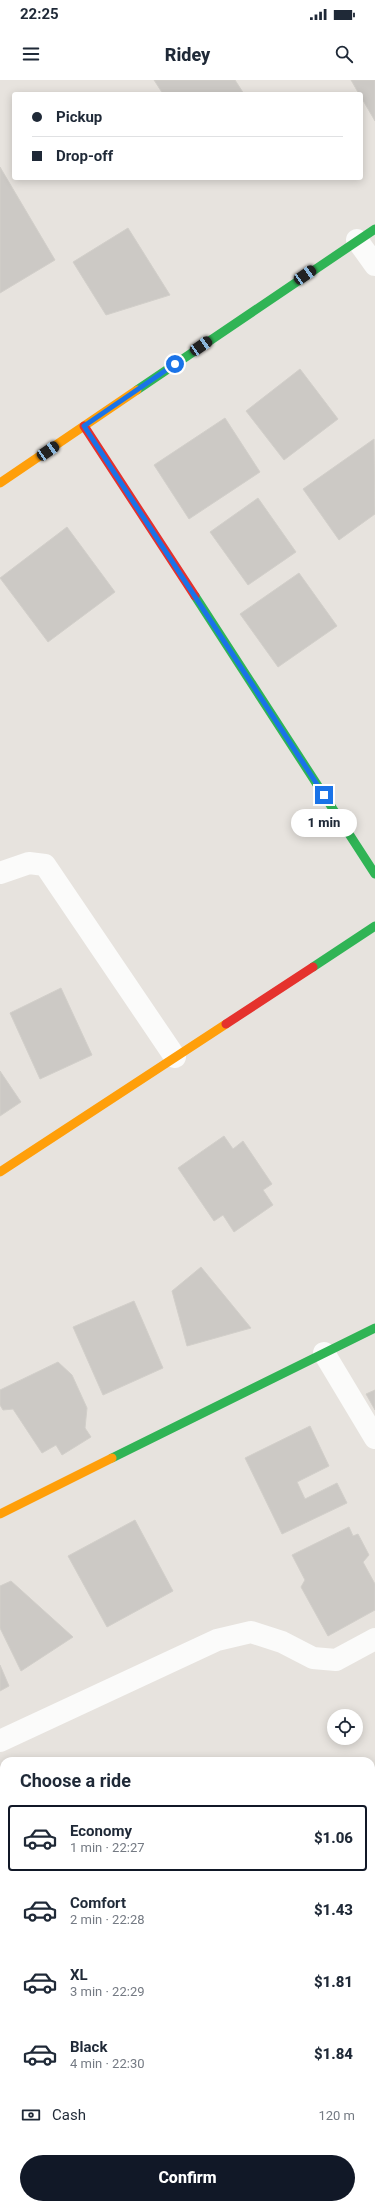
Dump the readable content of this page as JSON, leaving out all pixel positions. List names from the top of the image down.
{
  "page": {
    "status": "22:25",
    "header": "Ridey",
    "banner": ["Pickup", "Drop-off"],
    "bubble": "1 min",
    "heading": "Choose a ride",
    "list": [
      {
        "name": "Economy",
        "note": "1 min · 22:27",
        "value": "$1.06"
      },
      {
        "name": "Comfort",
        "note": "2 min · 22:28",
        "value": "$1.43"
      },
      {
        "name": "XL",
        "note": "3 min · 22:29",
        "value": "$1.81"
      },
      {
        "name": "Black",
        "note": "4 min · 22:30",
        "value": "$1.84"
      }
    ],
    "pay": ["Cash", "120 m"],
    "buttons": "Confirm"
  }
}
